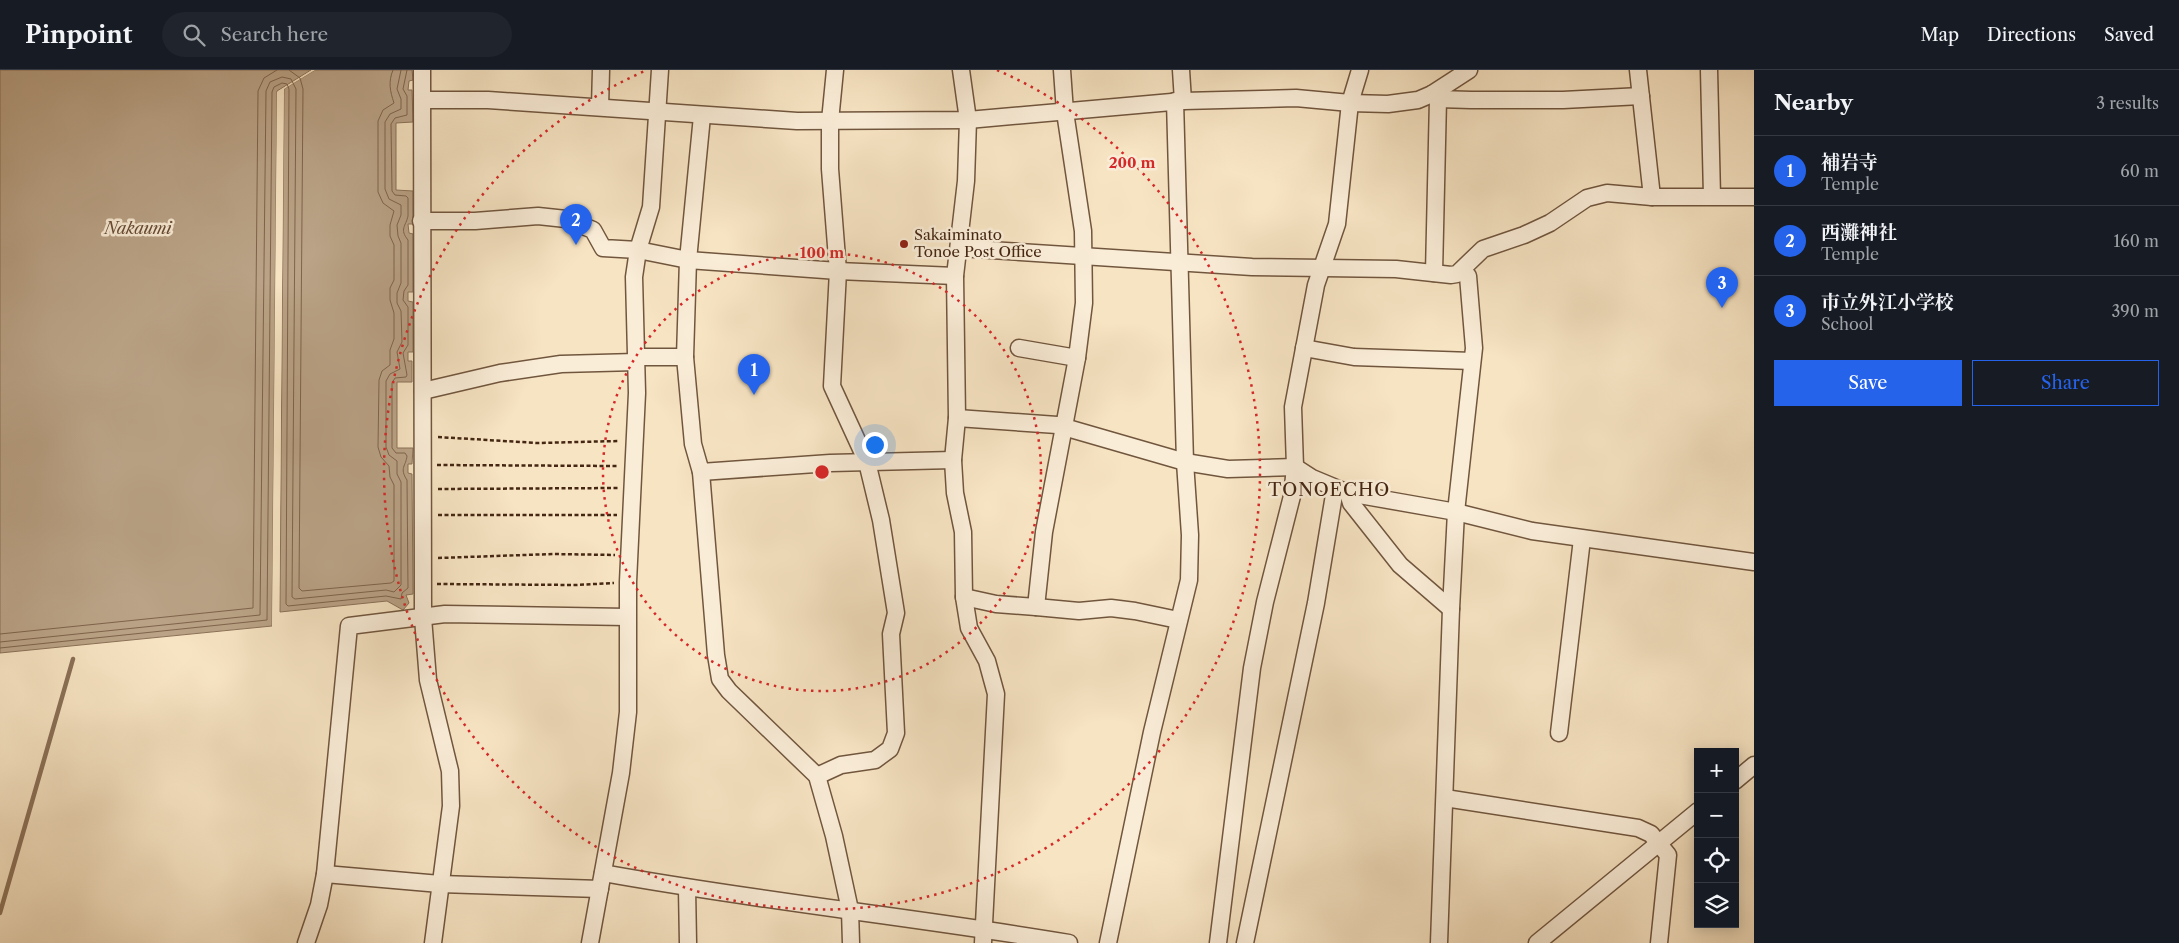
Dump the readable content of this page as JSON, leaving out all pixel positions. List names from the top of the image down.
{
  "districts": ["TONOECHO"],
  "water": ["Nakaumi"],
  "places": ["Sakaiminato Tonoe Post Office"],
  "page": {
    "header": "Pinpoint",
    "search": "Search here",
    "nav": ["Map", "Directions", "Saved"],
    "heading": ["Nearby", "3 results"],
    "list": [
      {
        "mark": "1",
        "name": "補岩寺",
        "note": "Temple",
        "value": "60 m"
      },
      {
        "mark": "2",
        "name": "西灘神社",
        "note": "Temple",
        "value": "160 m"
      },
      {
        "mark": "3",
        "name": "市立外江小学校",
        "note": "School",
        "value": "390 m"
      }
    ],
    "pins": ["2", "3", "1"],
    "buttons": ["Save", "Share"],
    "map_buttons": ["+", "−"]
  },
  "rings": ["200 m", "100 m"]
}
